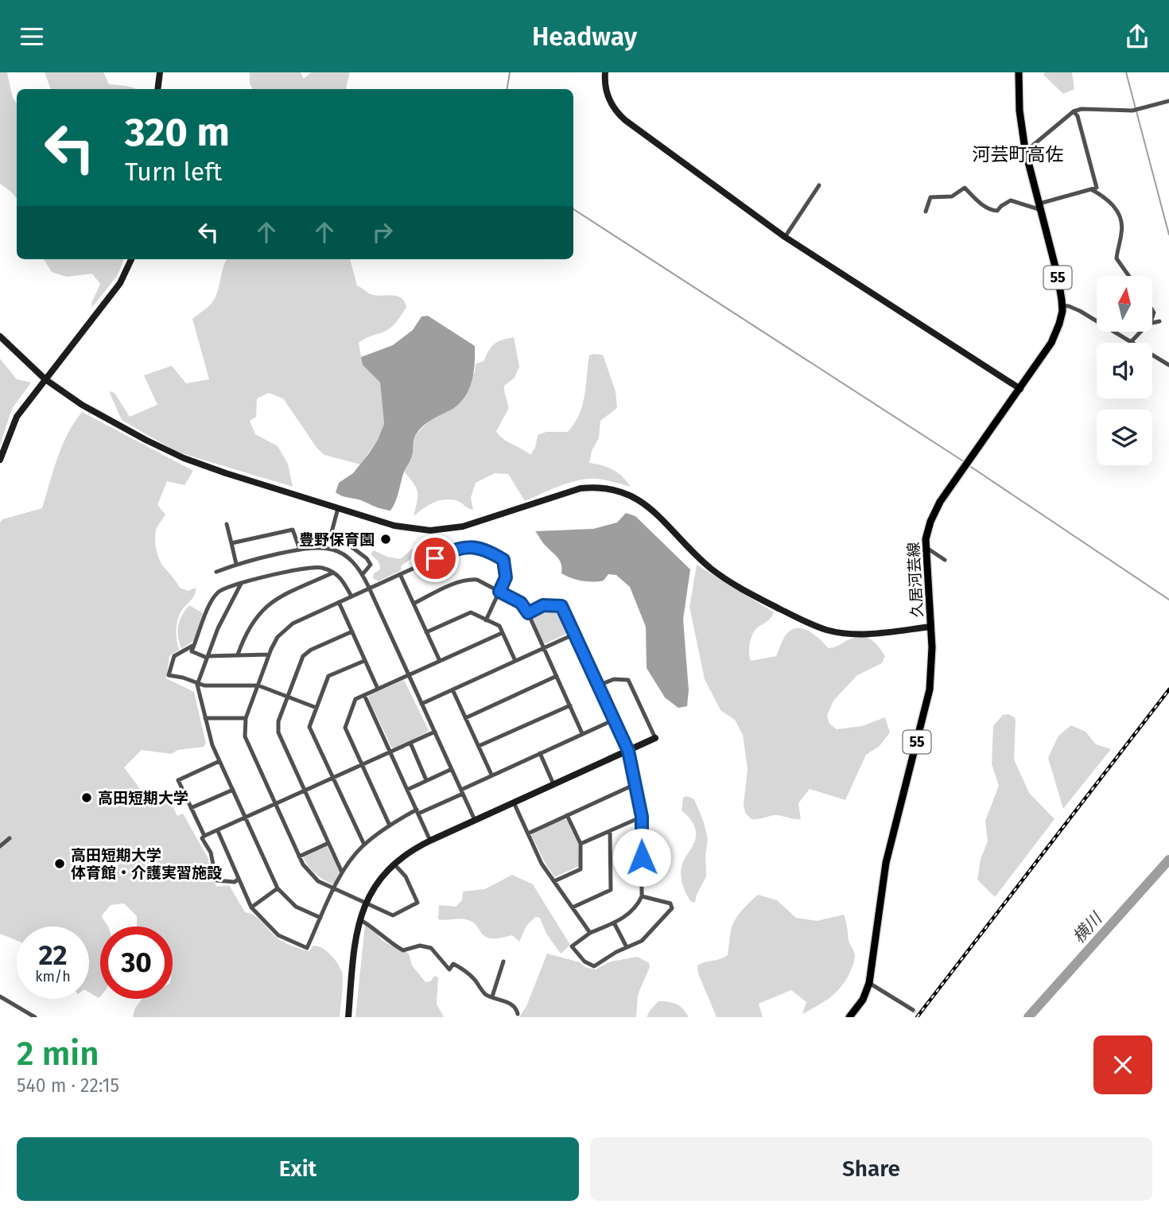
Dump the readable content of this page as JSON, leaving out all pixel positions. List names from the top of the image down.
{
  "streets": {
    "main road": ["55", "久居河芸線"]
  },
  "districts": ["河芸町高佐"],
  "water": ["横川"],
  "places": ["豊野保育園", "高田短期大学", "高田短期大学 体育館・介護実習施設"],
  "north": "top",
  "page": {
    "header": "Headway",
    "turn": ["320 m", "Turn left"],
    "speed": "22 km/h",
    "limit": "30",
    "heading": ["2 min", "540 m · 22:15"],
    "buttons": ["Exit", "Share"]
  }
}
